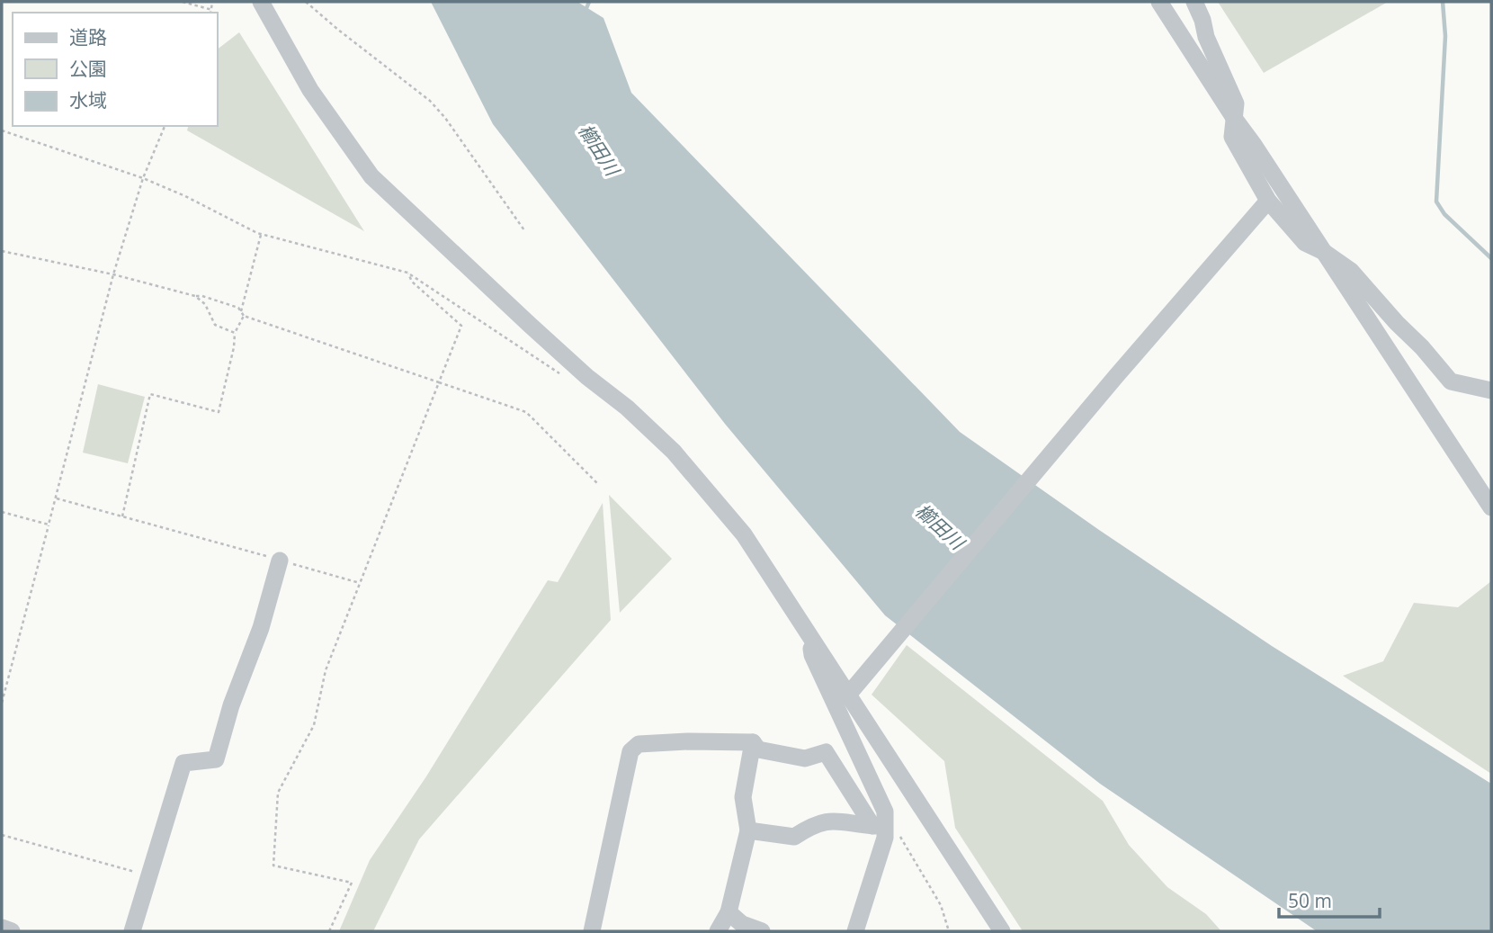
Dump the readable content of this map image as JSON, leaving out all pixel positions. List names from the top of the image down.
{
  "water": ["櫛田川"],
  "legend": ["道路", "公園", "水域"],
  "scale_bar": "50 m"
}
